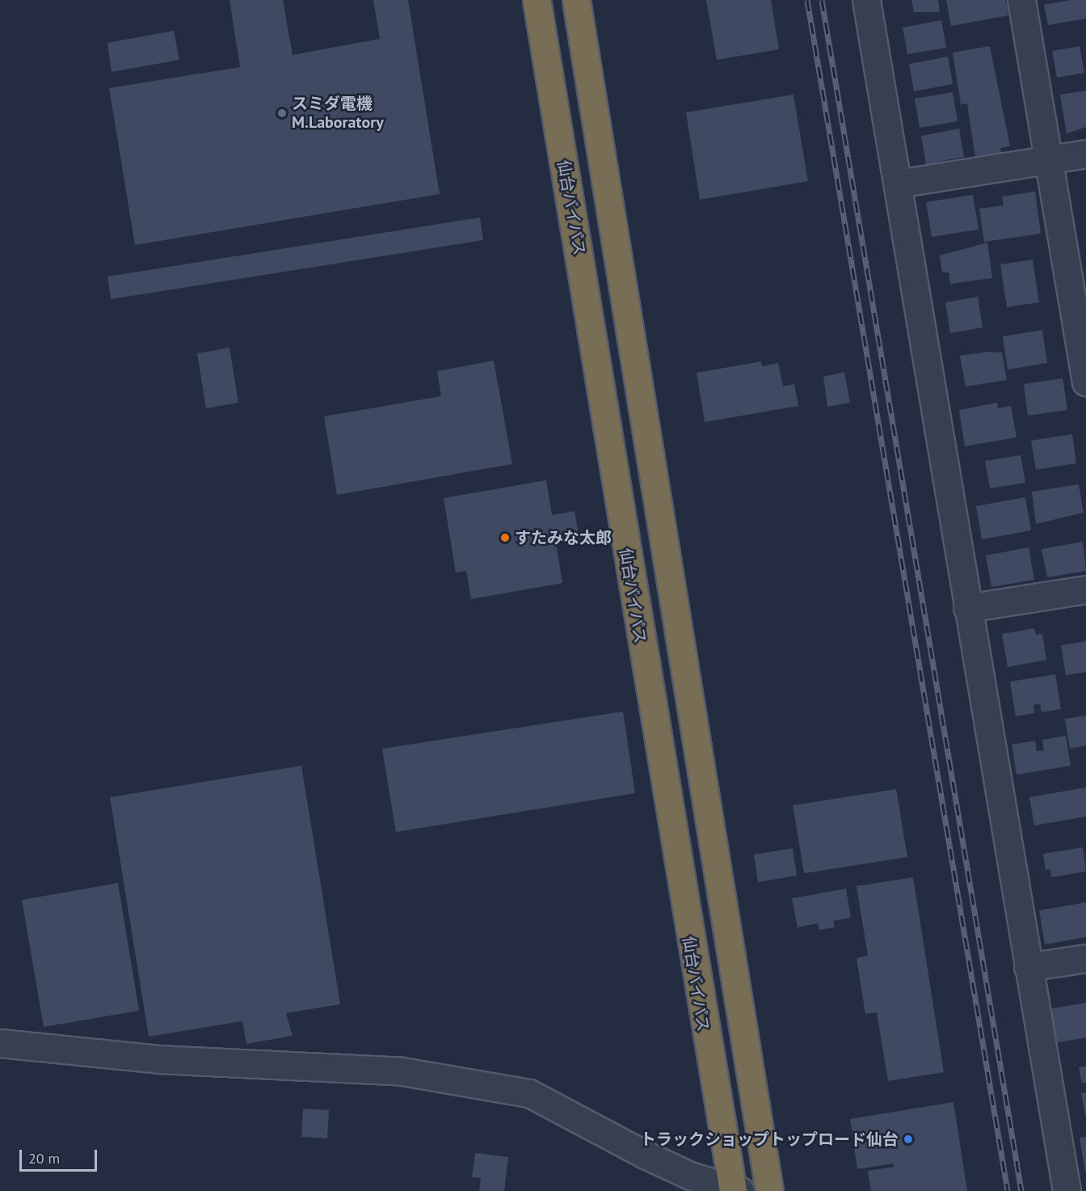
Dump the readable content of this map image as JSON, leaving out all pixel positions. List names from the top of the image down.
{
  "streets": {
    "highway": ["仙台バイパス"]
  },
  "places": ["スミダ電機 M.Laboratory", "すたみな太郎", "トラックショップトップロード仙台"],
  "scale_bar": "20 m"
}
